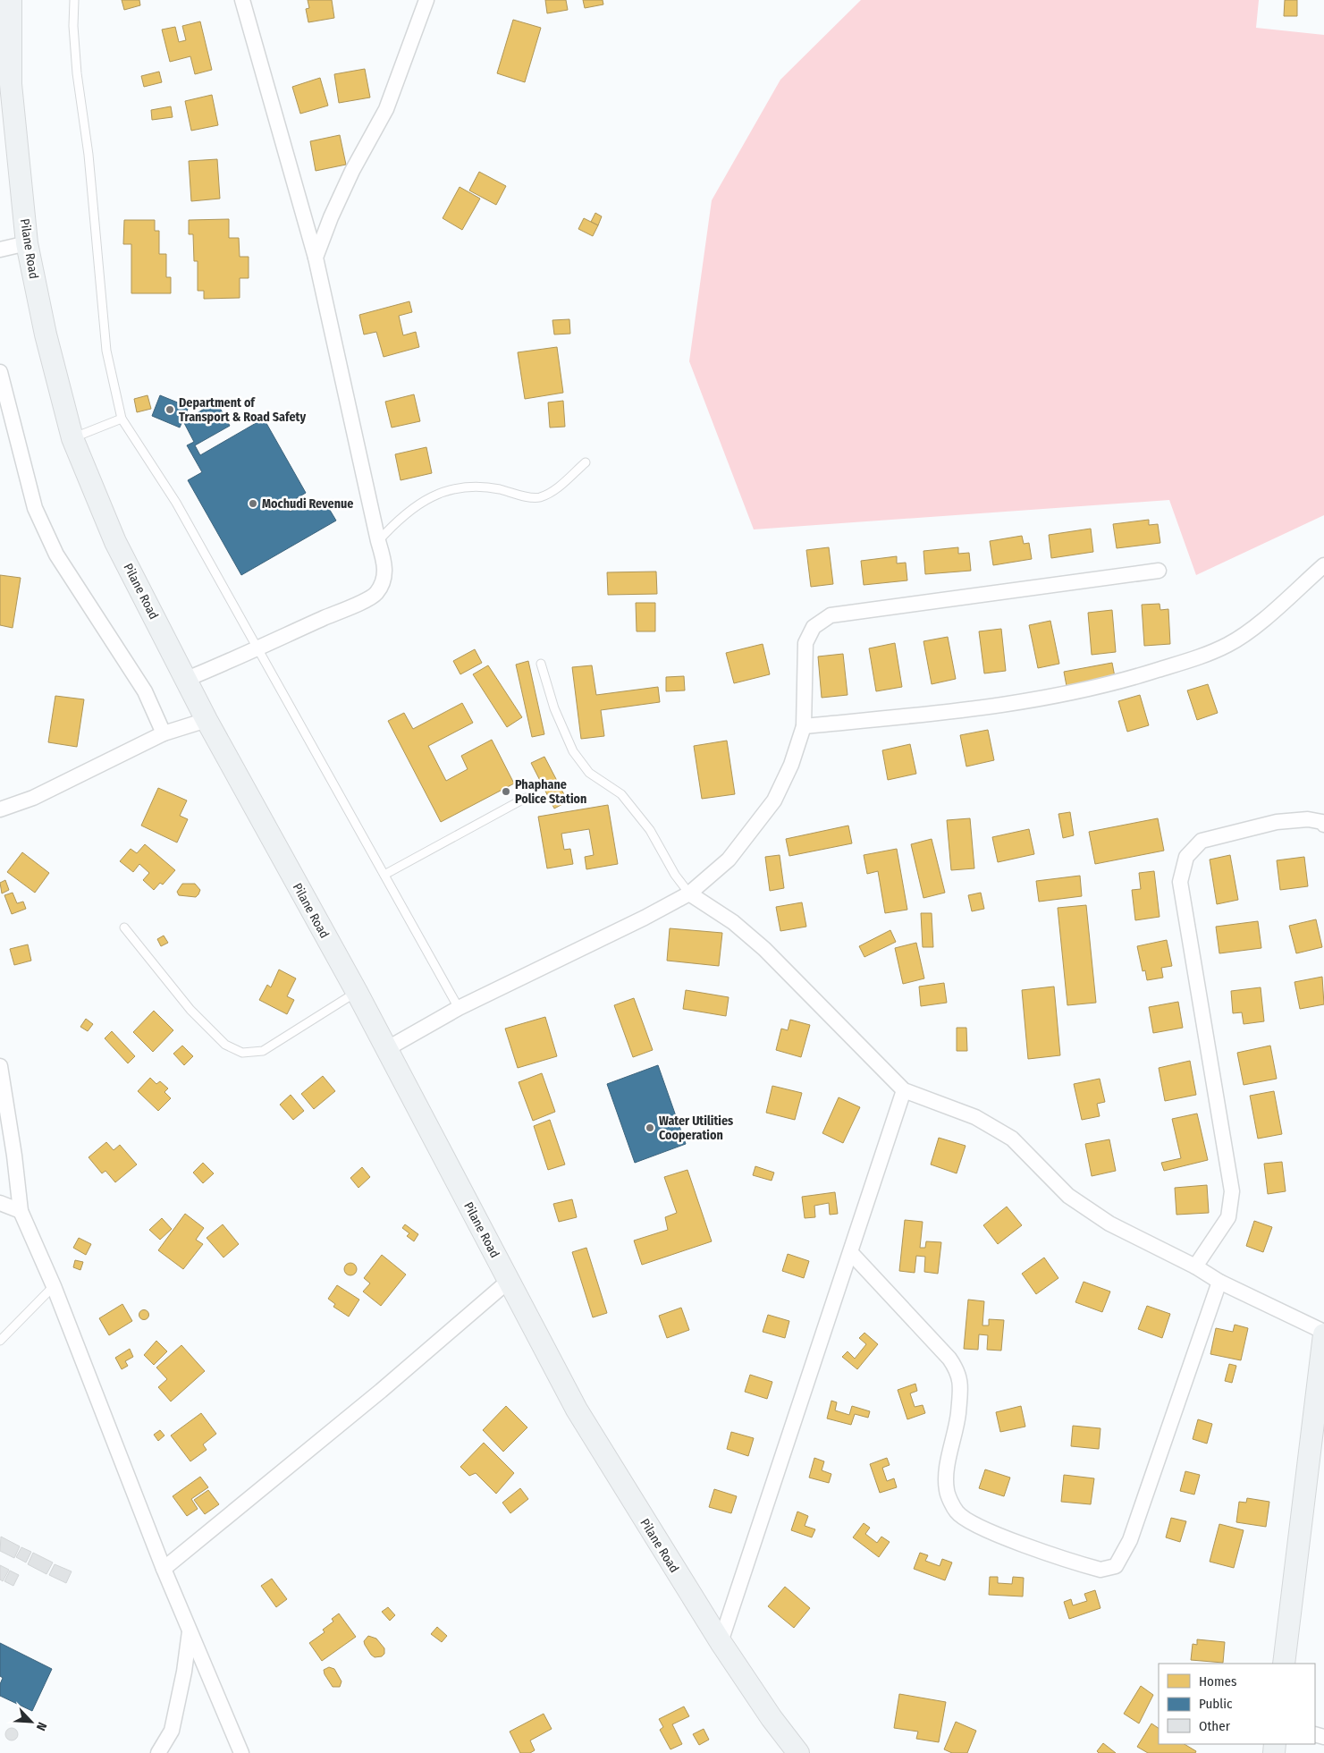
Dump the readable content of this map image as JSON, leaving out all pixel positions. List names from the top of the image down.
{
  "streets": {
    "main road": ["Pilane Road"]
  },
  "places": [
    "Department of Transport & Road Safety",
    "Mochudi Revenue",
    "Phaphane Police Station",
    "Water Utilities Cooperation"
  ],
  "legend": ["Homes", "Public", "Other"],
  "north": "bottom right"
}
